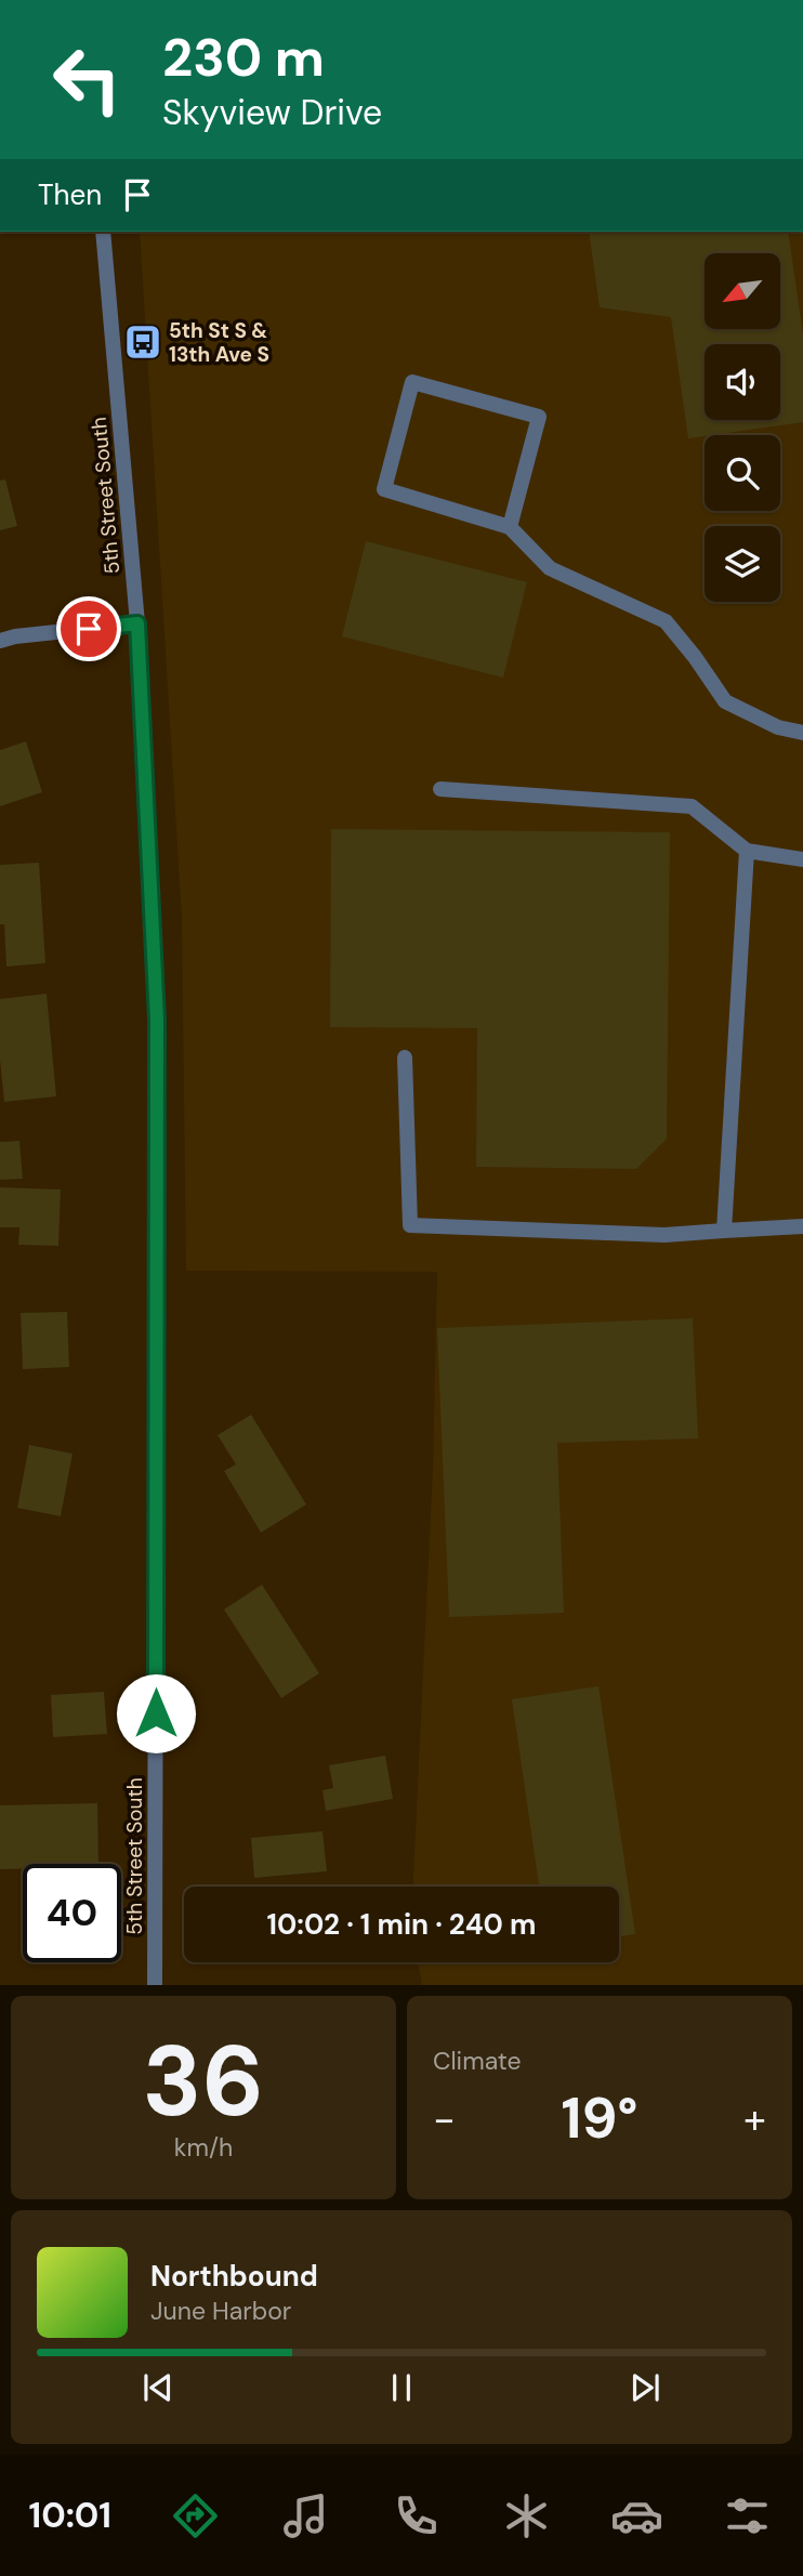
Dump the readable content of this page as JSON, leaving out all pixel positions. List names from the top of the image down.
{
  "streets": {
    "street": ["5th Street South"]
  },
  "places": {
    "bus stop": ["5th St S & 13th Ave S"]
  },
  "north": "bottom left",
  "page": {
    "turn": ["230 m", "Skyview Drive"],
    "then": "Then",
    "limit": "40",
    "trip": "10:02 · 1 min · 240 m",
    "tile": [
      ["36", "km/h"],
      "Climate"
    ],
    "heat": ["−", "19°", "+"],
    "song": ["Northbound", "June Harbor"],
    "tabs": "10:01"
  }
}
